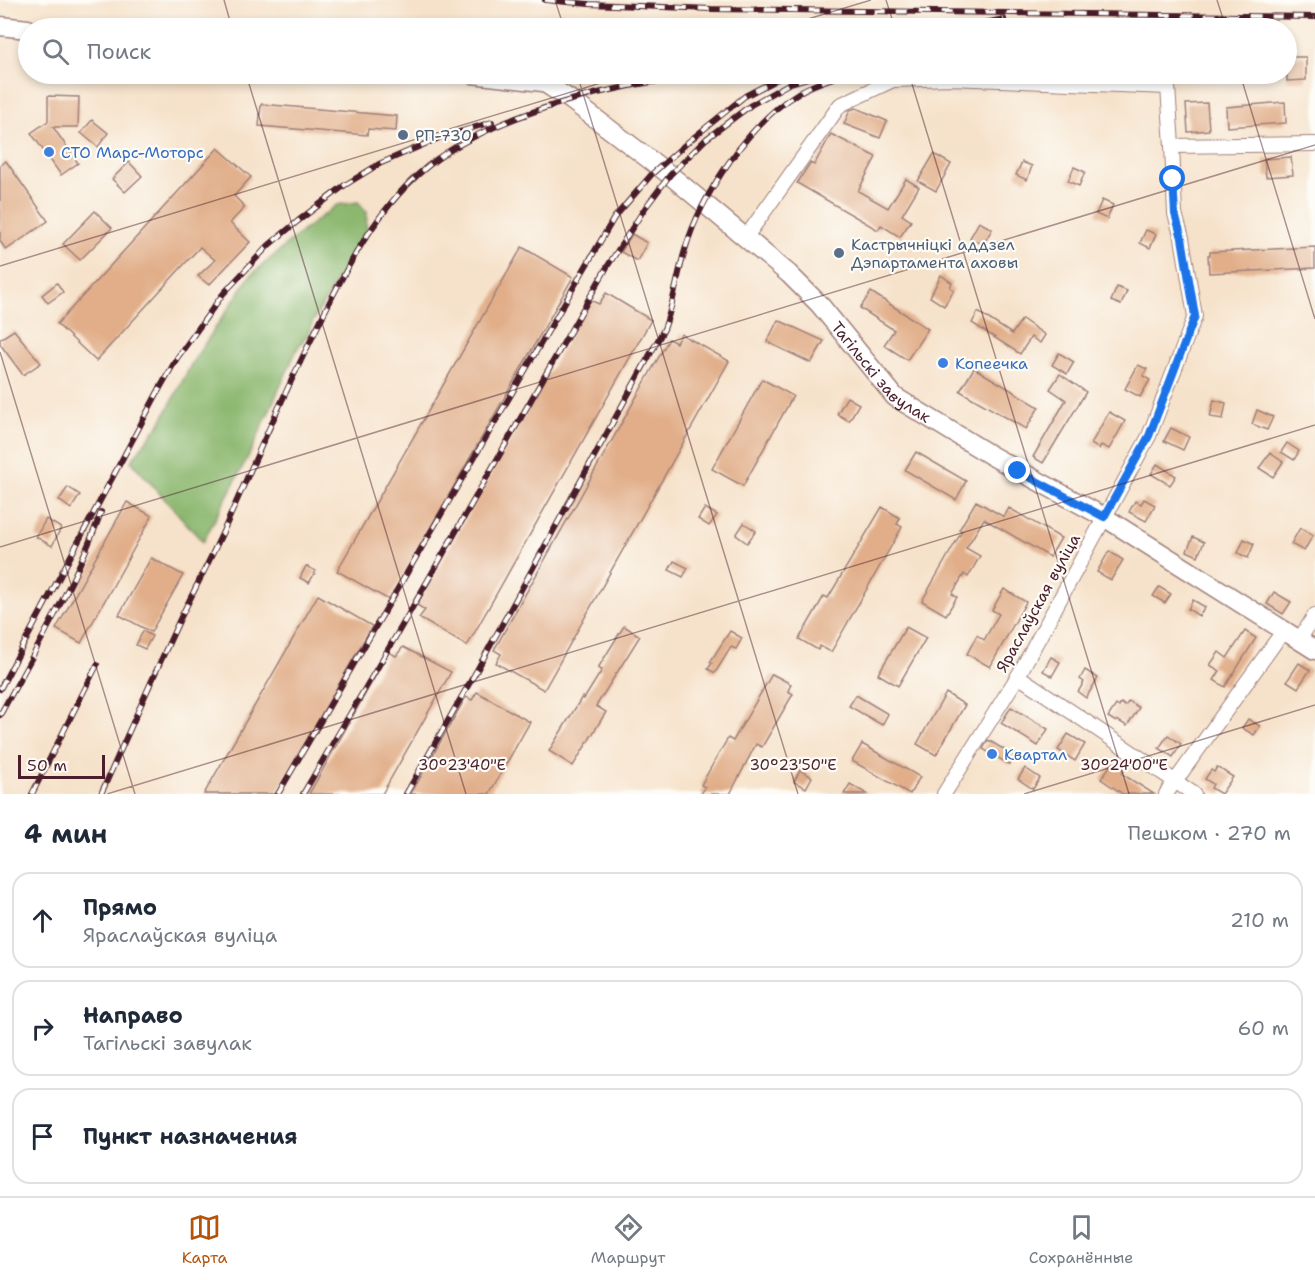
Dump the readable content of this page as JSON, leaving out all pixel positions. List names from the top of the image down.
{
  "streets": {
    "main road": ["Тагільскі завулак"],
    "street": ["Яраслаўская вуліца"]
  },
  "crossings": [
    ["Тагільскі завулак", "Яраслаўская вуліца"]
  ],
  "places": [
    "РП-730",
    "СТО Марс-Моторс",
    "Кастрычніцкі аддзел Дэпартамента аховы",
    "Копеечка",
    "Квартал"
  ],
  "scale_bar": "50 m",
  "page": {
    "search": "Поиск",
    "scale": "50 m",
    "heading": ["4 мин", "Пешком · 270 m"],
    "list": [
      ["Прямо", "Яраслаўская вуліца", "210 m"],
      ["Направо", "Тагільскі завулак", "60 m"],
      "Пункт назначения"
    ],
    "nav": ["Карта", "Маршрут", "Сохранённые"]
  },
  "coordinates": ["30°23'40\"E", "30°23'50\"E", "30°24'00\"E"]
}
